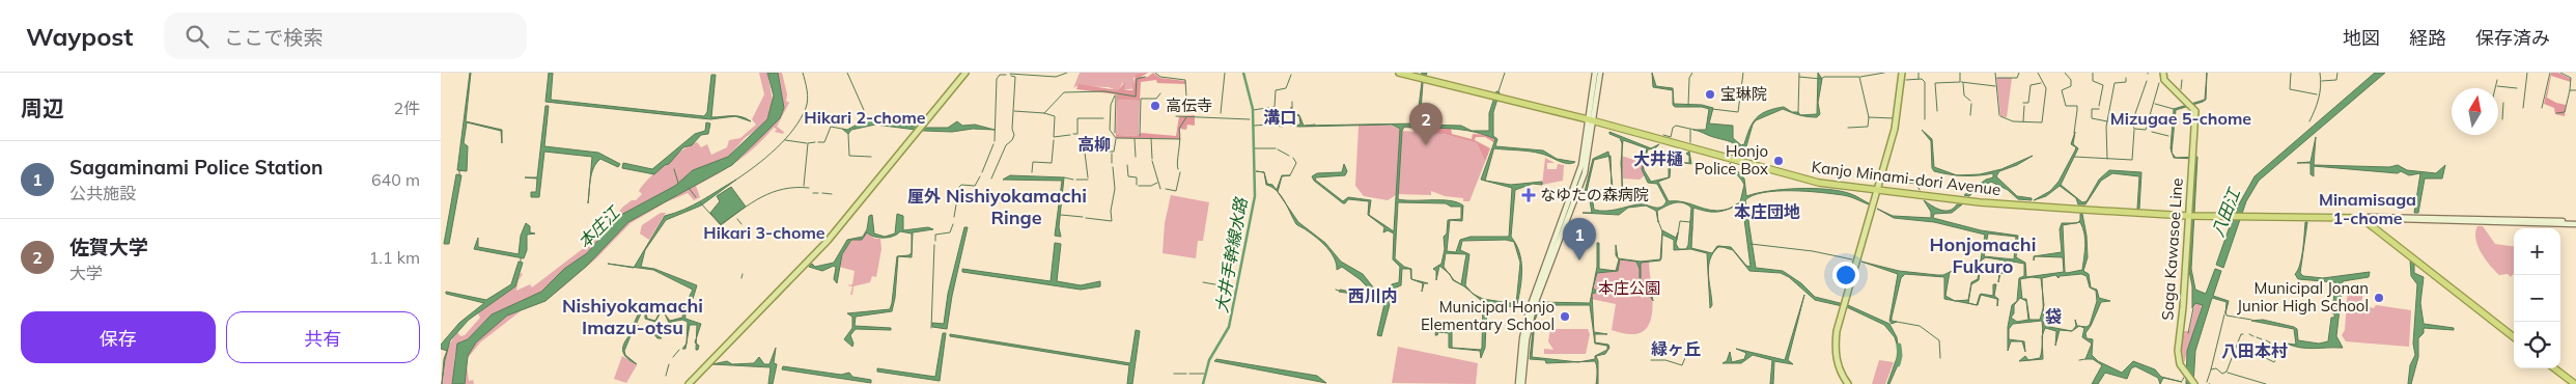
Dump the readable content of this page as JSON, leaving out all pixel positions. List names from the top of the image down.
{
  "streets": {
    "highway": ["Kanjo Minami-dori Avenue"],
    "main road": ["Saga Kawasoe Line"]
  },
  "crossings": [
    ["Kanjo Minami-dori Avenue", "Saga Kawasoe Line"]
  ],
  "districts": [
    "Hikari 2-chome",
    "溝口",
    "Mizugae 5-chome",
    "高柳",
    "大井樋",
    "厘外",
    "Nishiyokamachi Ringe",
    "Minamisaga 1-chome",
    "本庄団地",
    "Hikari 3-chome",
    "Honjomachi Fukuro",
    "西川内",
    "Nishiyokamachi Imazu-otsu",
    "袋",
    "緑ヶ丘",
    "八田本村"
  ],
  "water": ["八田江", "本庄江", "大井手幹線水路"],
  "parks": ["本庄公園"],
  "places": {
    "other": [
      "宝琳院",
      "高伝寺",
      "Honjo Police Box",
      "Municipal Jonan Junior High School",
      "Municipal Honjo Elementary School"
    ],
    "health": ["なゆたの森病院"]
  },
  "north": "top",
  "page": {
    "header": "Waypost",
    "search": "ここで検索",
    "nav": ["地図", "経路", "保存済み"],
    "heading": ["周辺", "2件"],
    "pins": ["2", "1"],
    "list": [
      {
        "mark": "1",
        "name": "Sagaminami Police Station",
        "note": "公共施設",
        "value": "640 m"
      },
      {
        "mark": "2",
        "name": "佐賀大学",
        "note": "大学",
        "value": "1.1 km"
      }
    ],
    "map_buttons": ["+", "−"],
    "buttons": ["保存", "共有"]
  }
}
